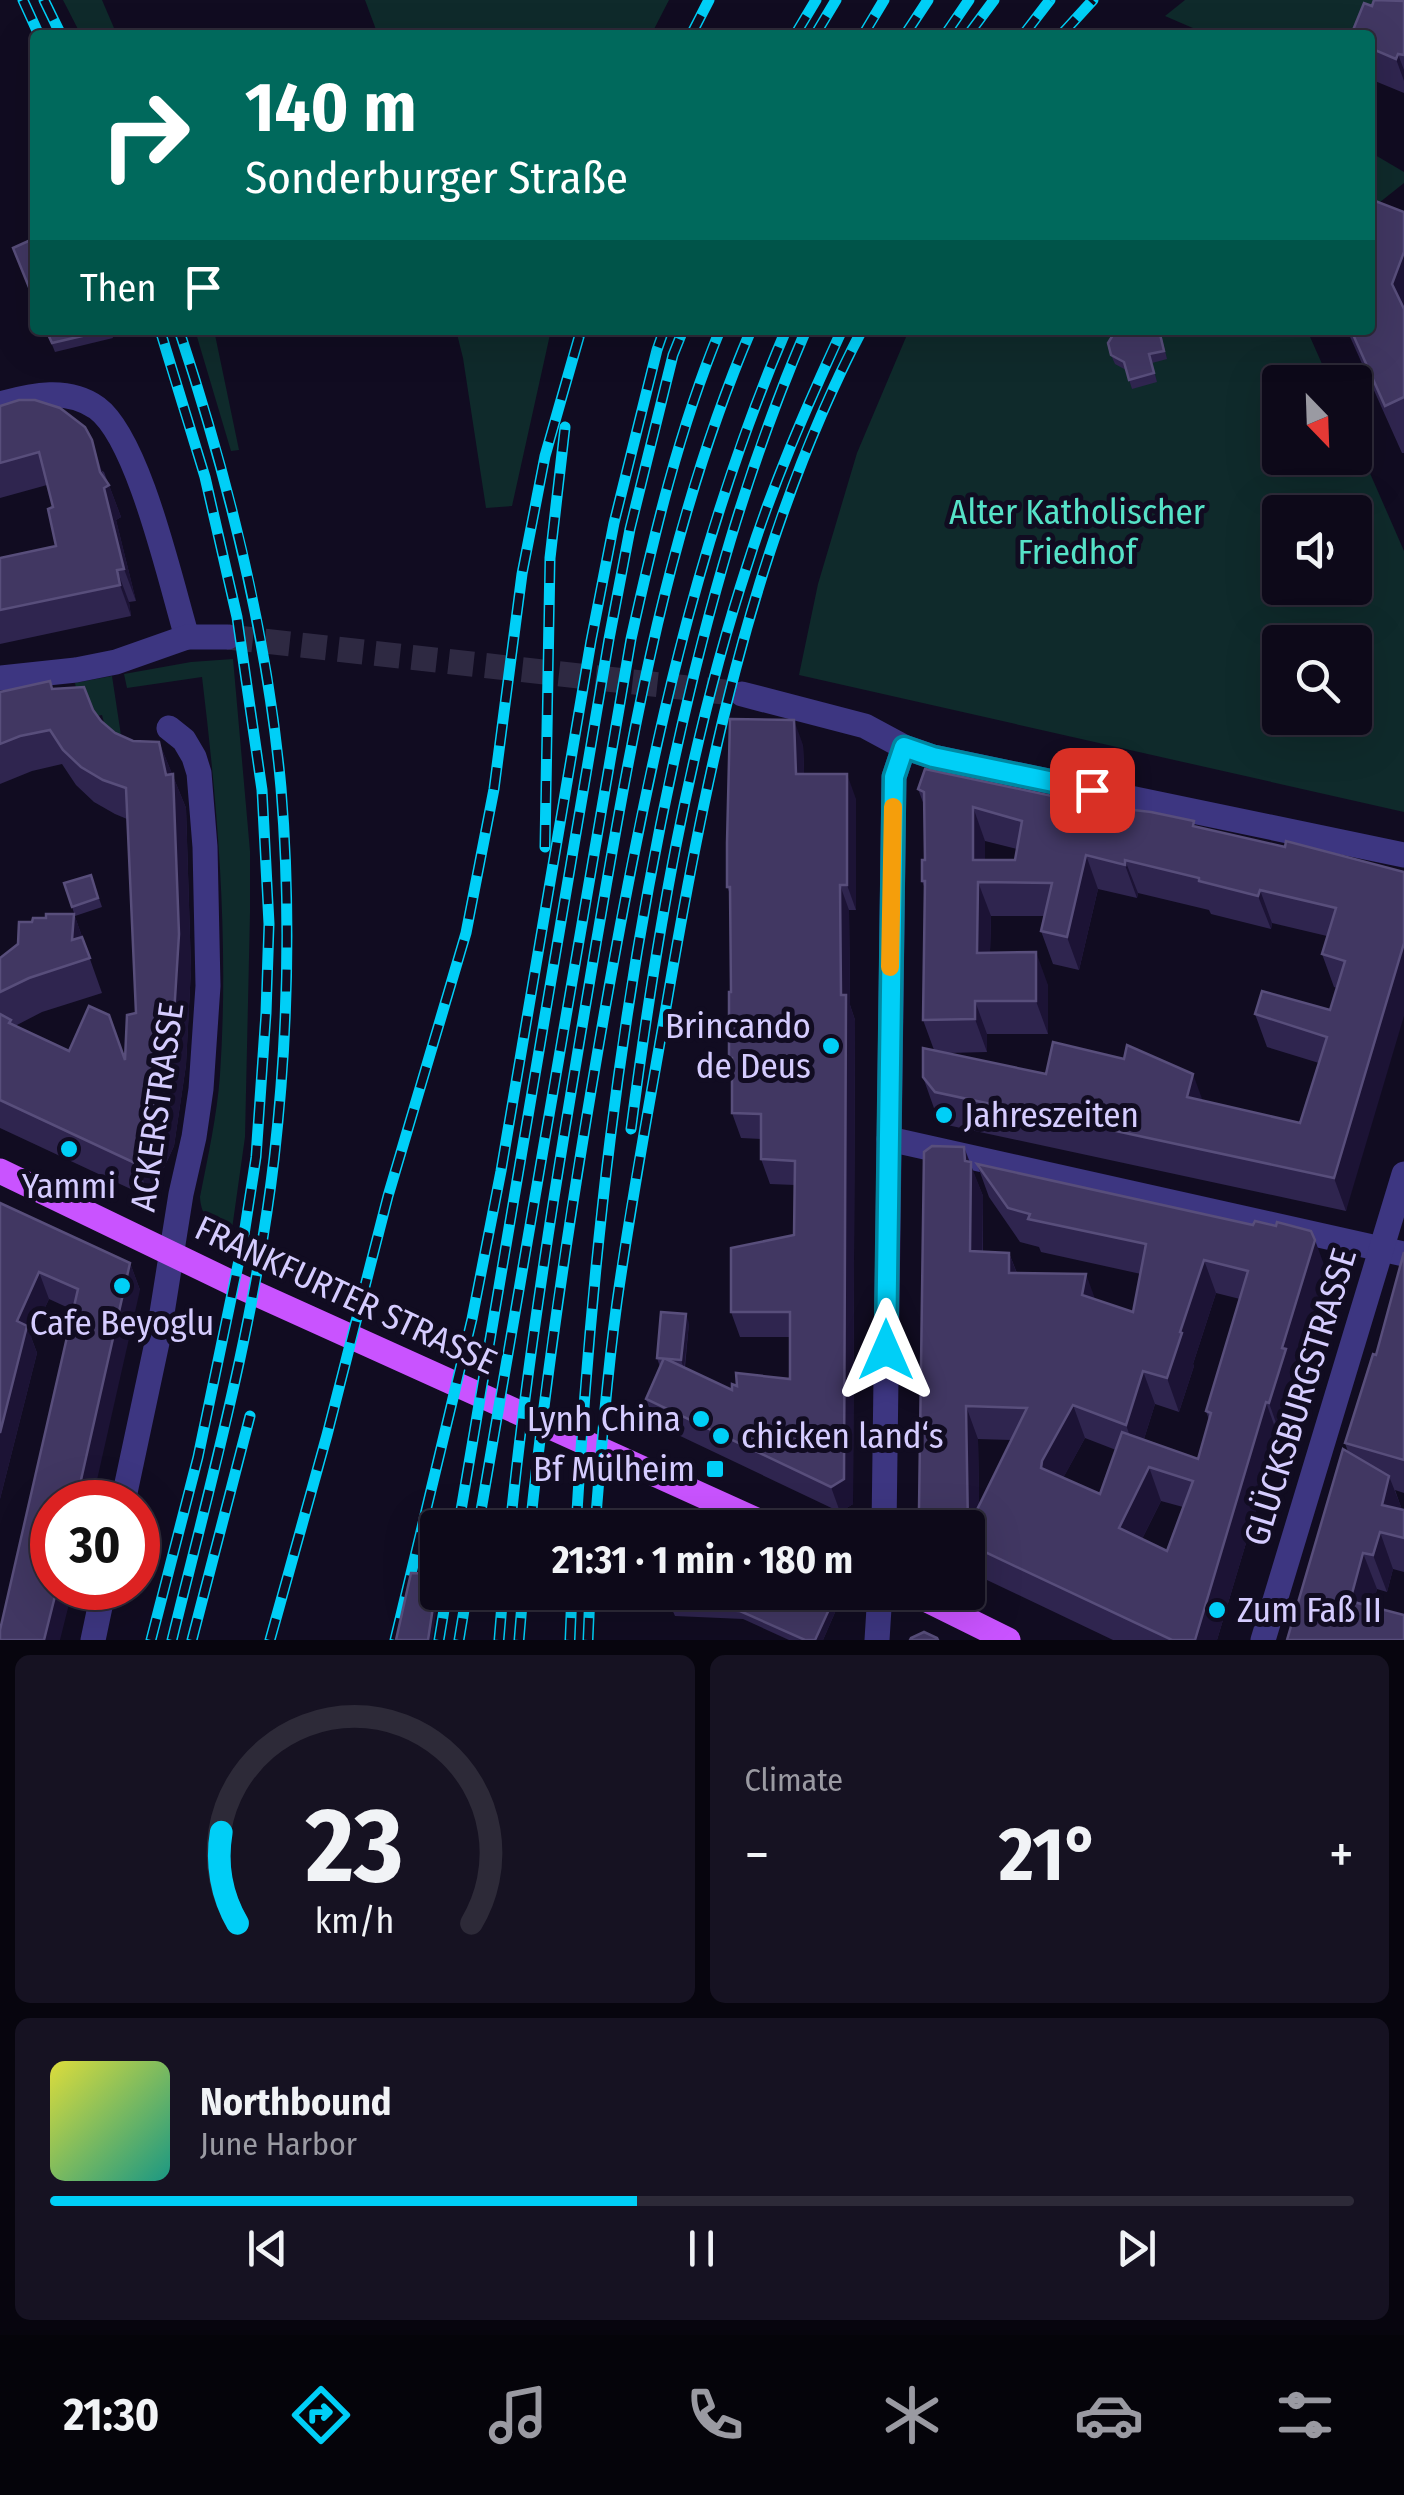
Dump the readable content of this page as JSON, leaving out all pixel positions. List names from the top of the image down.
{
  "streets": {
    "main road": ["FRANKFURTER STRASSE"],
    "street": ["ACKERSTRASSE", "GLÜCKSBURGSTRASSE"]
  },
  "crossings": [
    ["ACKERSTRASSE", "FRANKFURTER STRASSE"]
  ],
  "parks": ["Alter Katholischer Friedhof"],
  "places": {
    "other": [
      "Brincando de Deus",
      "Jahreszeiten",
      "Yammi",
      "Cafe Beyoglu",
      "Lynh China",
      "chicken land‘s",
      "Zum Faß II"
    ],
    "transit": ["Bf Mülheim"]
  },
  "north": "bottom right",
  "page": {
    "turn": ["140 m", "Sonderburger Straße"],
    "then": "Then",
    "limit": "30",
    "trip": "21:31 · 1 min · 180 m",
    "tile": "Climate",
    "heat": ["−", "21°", "+"],
    "song": ["Northbound", "June Harbor"],
    "tabs": "21:30",
    "gauge": ["23", "km/h"]
  }
}
